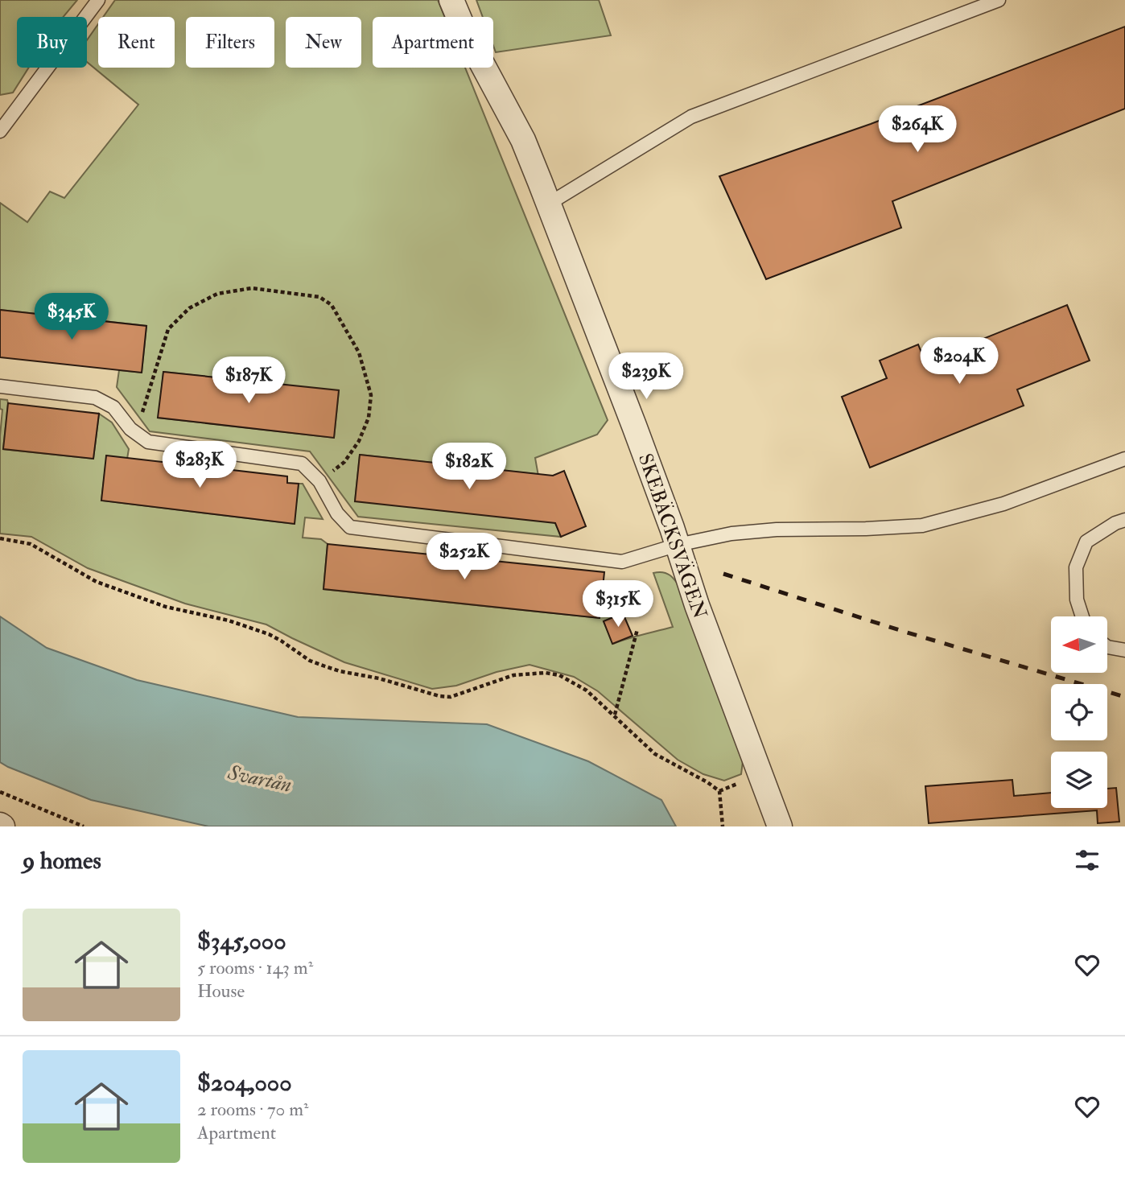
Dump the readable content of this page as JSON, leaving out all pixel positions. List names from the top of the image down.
{
  "streets": {
    "street": ["SKEBÄCKSVÄGEN"]
  },
  "water": ["Svartån"],
  "north": "left",
  "page": {
    "chip": [
      "Buy",
      "Rent",
      "Filters",
      "New",
      "Apartment"
    ],
    "price": [
      "$264K",
      "$345K",
      "$204K",
      "$239K",
      "$187K",
      "$283K",
      "$182K",
      "$252K",
      "$315K"
    ],
    "heading": "9 homes",
    "list": [
      {
        "name": "$345,000",
        "note": "5 rooms · 143 m² · House"
      },
      {
        "name": "$204,000",
        "note": "2 rooms · 70 m² · Apartment"
      }
    ]
  }
}
